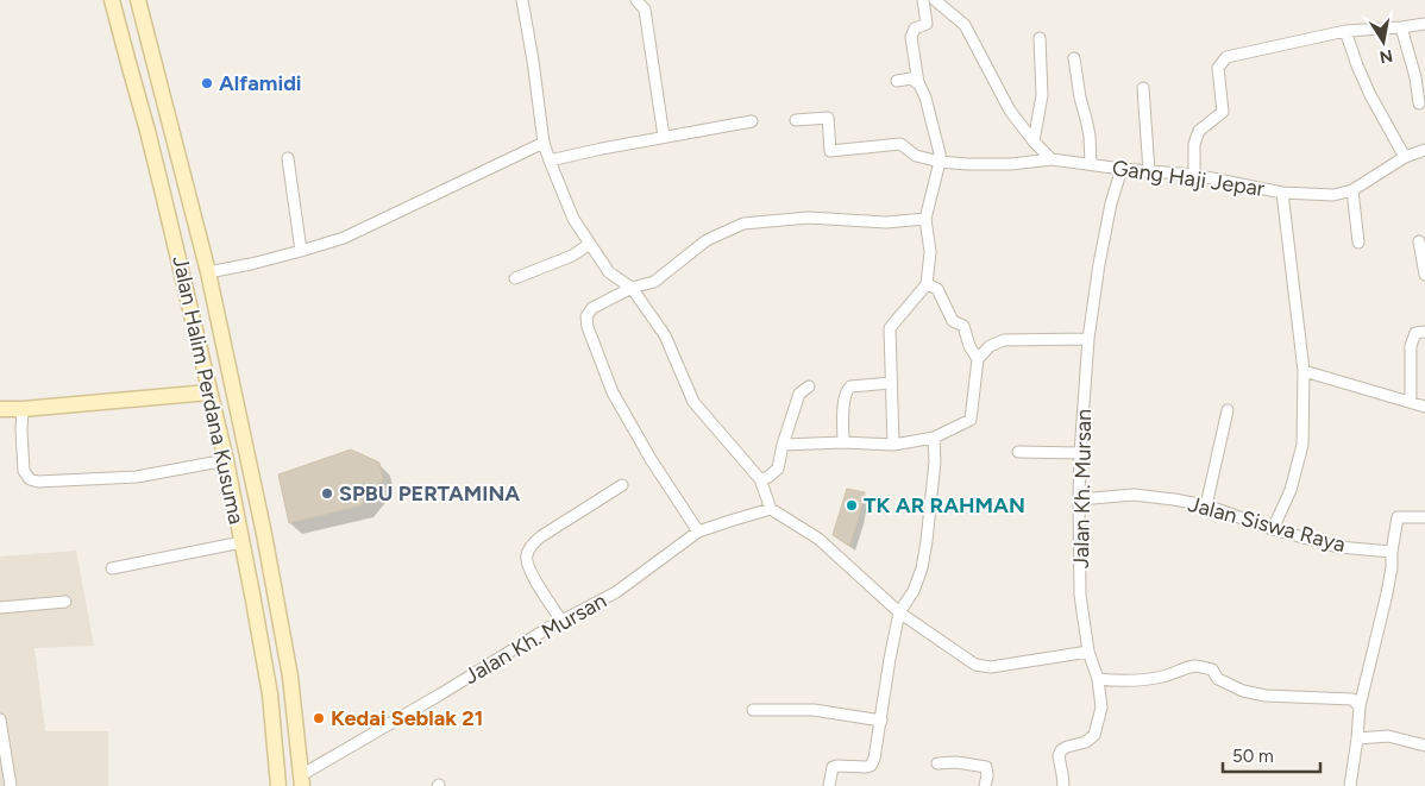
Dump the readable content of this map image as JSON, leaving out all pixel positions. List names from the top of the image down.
{
  "streets": {
    "main road": ["Jalan Halim Perdana Kusuma"],
    "street": ["Gang Haji Jepar", "Jalan Kh. Mursan", "Jalan Siswa Raya"]
  },
  "crossings": [
    ["Gang Haji Jepar", "Jalan Kh. Mursan"],
    ["Jalan Halim Perdana Kusuma", "Jalan Kh. Mursan"],
    ["Jalan Kh. Mursan", "Jalan Siswa Raya"]
  ],
  "places": [
    "Alfamidi",
    "SPBU PERTAMINA",
    "TK AR RAHMAN",
    "Kedai Seblak 21"
  ],
  "scale_bar": "50 m",
  "north": "bottom"
}
